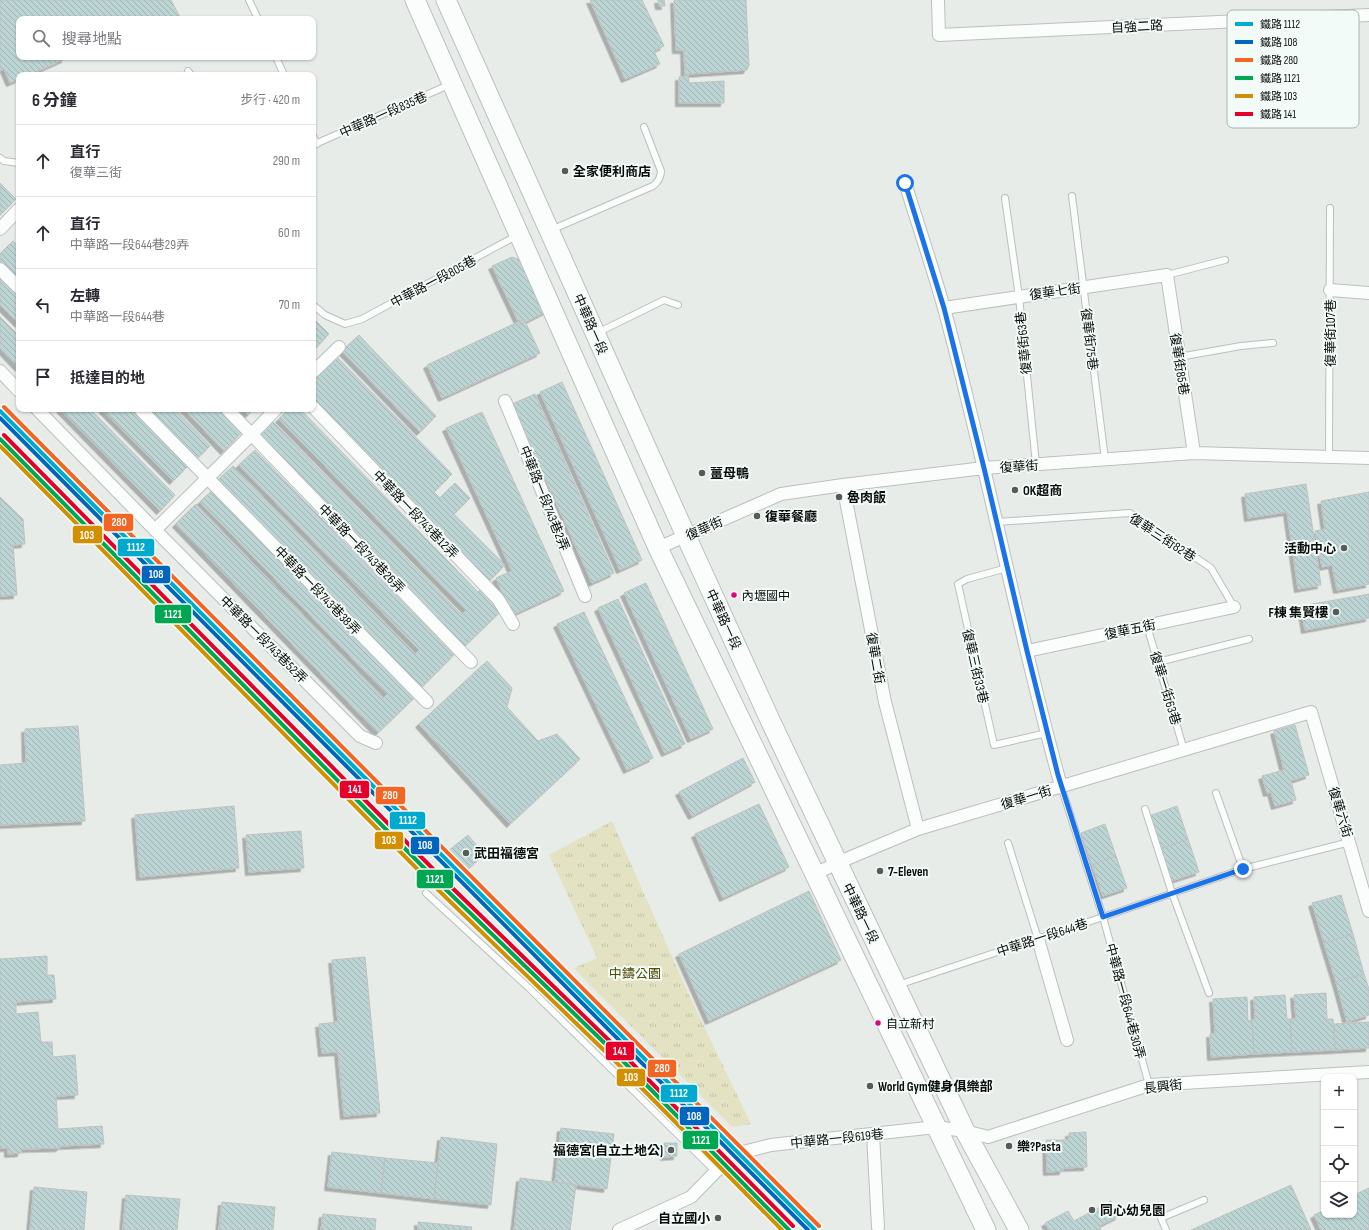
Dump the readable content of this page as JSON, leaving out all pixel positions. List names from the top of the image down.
{
  "streets": {
    "main road": ["中華路一段"],
    "street": [
      "自強二路",
      "復華七街",
      "復華街85巷",
      "復華街",
      "中華路一段743巷2弄",
      "中華路一段743巷12弄",
      "中華路一段743巷26弄",
      "中華路一段743巷38弄",
      "復華五街",
      "中華路一段743巷52弄",
      "復華二街",
      "復華一街",
      "復華六街",
      "長興街",
      "中華路一段619巷"
    ],
    "lane": [
      "中華路一段835巷",
      "中華路一段805巷",
      "復華街107巷",
      "復華街75巷",
      "復華街63巷",
      "復華三街82巷",
      "復華三街33巷",
      "復華一街63巷",
      "中華路一段644巷",
      "中華路一段644巷30弄"
    ]
  },
  "crossings": [
    ["中華路一段835巷", "中華路一段"],
    ["中華路一段805巷", "中華路一段"],
    ["復華七街", "復華街75巷"],
    ["復華七街", "復華街63巷"],
    ["復華七街", "復華街85巷"],
    ["中華路一段", "復華街"],
    ["中華路一段", "復華一街"],
    ["中華路一段", "中華路一段644巷"],
    ["中華路一段", "長興街"],
    ["中華路一段", "中華路一段619巷"],
    ["復華街107巷", "復華街"],
    ["復華街75巷", "復華街"],
    ["復華街63巷", "復華街"],
    ["復華街85巷", "復華街"],
    ["復華街", "復華二街"],
    ["復華三街82巷", "復華五街"],
    ["復華五街", "復華一街63巷"],
    ["復華二街", "復華一街"],
    ["復華一街63巷", "復華一街"],
    ["復華一街", "復華六街"],
    ["復華一街", "中華路一段644巷30弄"],
    ["復華六街", "中華路一段644巷"],
    ["中華路一段644巷", "中華路一段644巷30弄"],
    ["中華路一段644巷30弄", "長興街"],
    ["長興街", "中華路一段619巷"]
  ],
  "parks": ["中鑄公園"],
  "places": [
    "全家便利商店",
    "薑母鴨",
    "OK超商",
    "魯肉飯",
    "復華餐廳",
    "活動中心",
    "內壢國中",
    "F棟 集賢樓",
    "武田福德宮",
    "7-Eleven",
    "自立新村",
    "World Gym健身俱樂部",
    "樂?Pasta",
    "福德宮(自立土地公)",
    "同心幼兒園",
    "自立國小"
  ],
  "lines": [
    "rail line 280",
    "rail line 1112",
    "rail line 108",
    "rail line 141",
    "rail line 1121",
    "rail line 103"
  ],
  "legend": [
    "鐵路 1112",
    "鐵路 108",
    "鐵路 280",
    "鐵路 1121",
    "鐵路 103",
    "鐵路 141"
  ],
  "page": {
    "search": "搜尋地點",
    "heading": ["6 分鐘", "步行 · 420 m"],
    "list": [
      ["直行", "復華三街", "290 m"],
      ["直行", "中華路一段644巷29弄", "60 m"],
      ["左轉", "中華路一段644巷", "70 m"],
      "抵達目的地"
    ],
    "map_buttons": ["+", "−"]
  }
}
